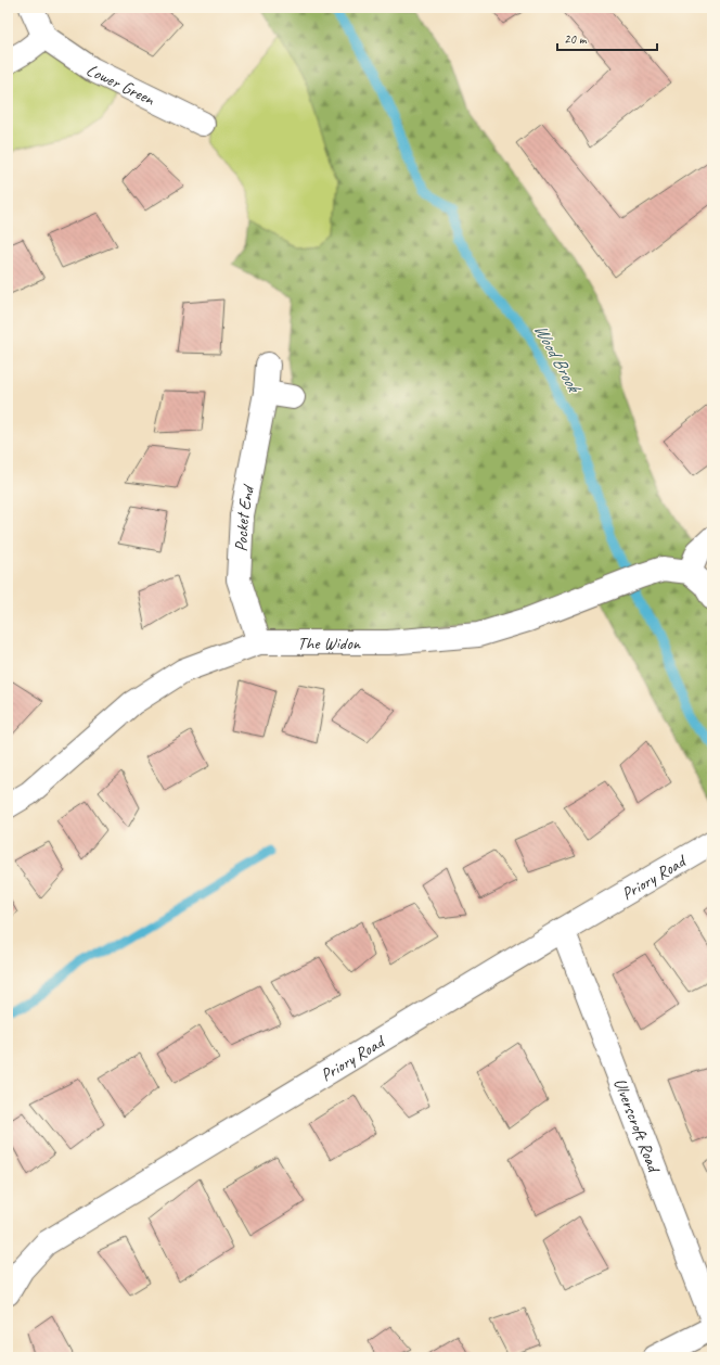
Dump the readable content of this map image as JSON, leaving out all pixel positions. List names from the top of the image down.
{
  "streets": {
    "street": [
      "Lower Green",
      "Pocket End",
      "The Widon",
      "Priory Road",
      "Ulverscroft Road"
    ]
  },
  "crossings": [
    ["Pocket End", "The Widon"],
    ["Priory Road", "Ulverscroft Road"]
  ],
  "water": ["Wood Brook"],
  "scale_bar": "20 m"
}
